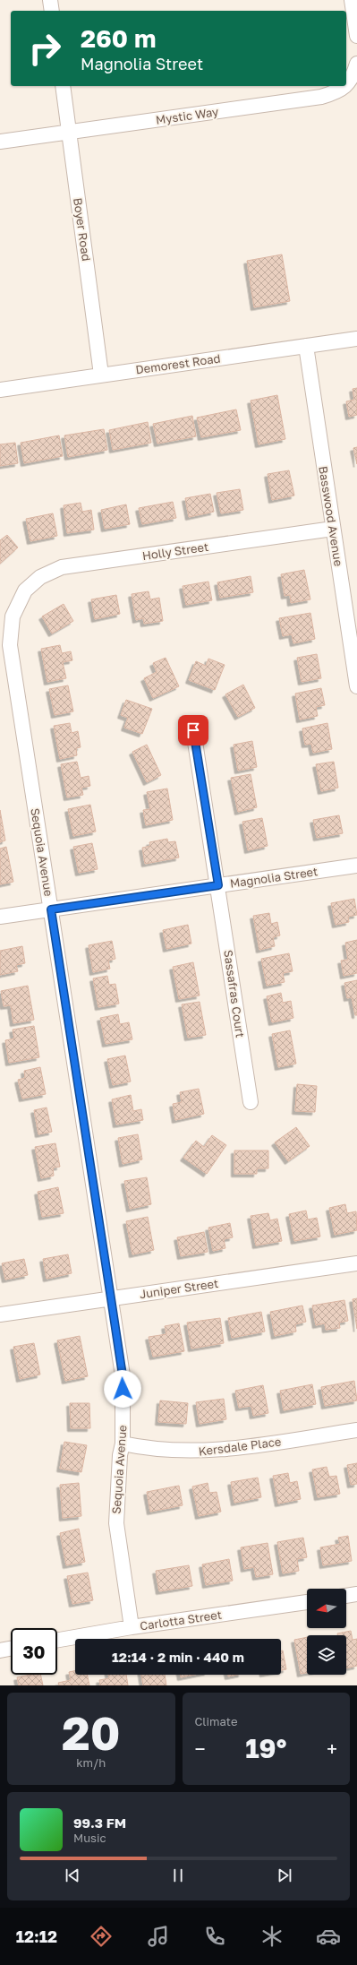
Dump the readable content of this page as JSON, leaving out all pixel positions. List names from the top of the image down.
{
  "streets": {
    "street": [
      "Mystic Way",
      "Boyer Road",
      "Demorest Road",
      "Basswood Avenue",
      "Holly Street",
      "Sequoia Avenue",
      "Magnolia Street",
      "Sassafras Court",
      "Juniper Street",
      "Kersdale Place",
      "Carlotta Street"
    ]
  },
  "crossings": [
    ["Mystic Way", "Boyer Road"],
    ["Boyer Road", "Demorest Road"],
    ["Demorest Road", "Basswood Avenue"],
    ["Basswood Avenue", "Holly Street"],
    ["Holly Street", "Sequoia Avenue"],
    ["Sequoia Avenue", "Magnolia Street"],
    ["Sequoia Avenue", "Juniper Street"],
    ["Sequoia Avenue", "Kersdale Place"],
    ["Sequoia Avenue", "Carlotta Street"],
    ["Magnolia Street", "Sassafras Court"]
  ],
  "north": "left",
  "page": {
    "turn": ["260 m", "Magnolia Street"],
    "limit": "30",
    "trip": "12:14 · 2 min · 440 m",
    "tile": [
      ["20", "km/h"],
      "Climate"
    ],
    "heat": ["−", "19°", "+"],
    "song": ["99.3 FM", "Music"],
    "tabs": "12:12"
  }
}
